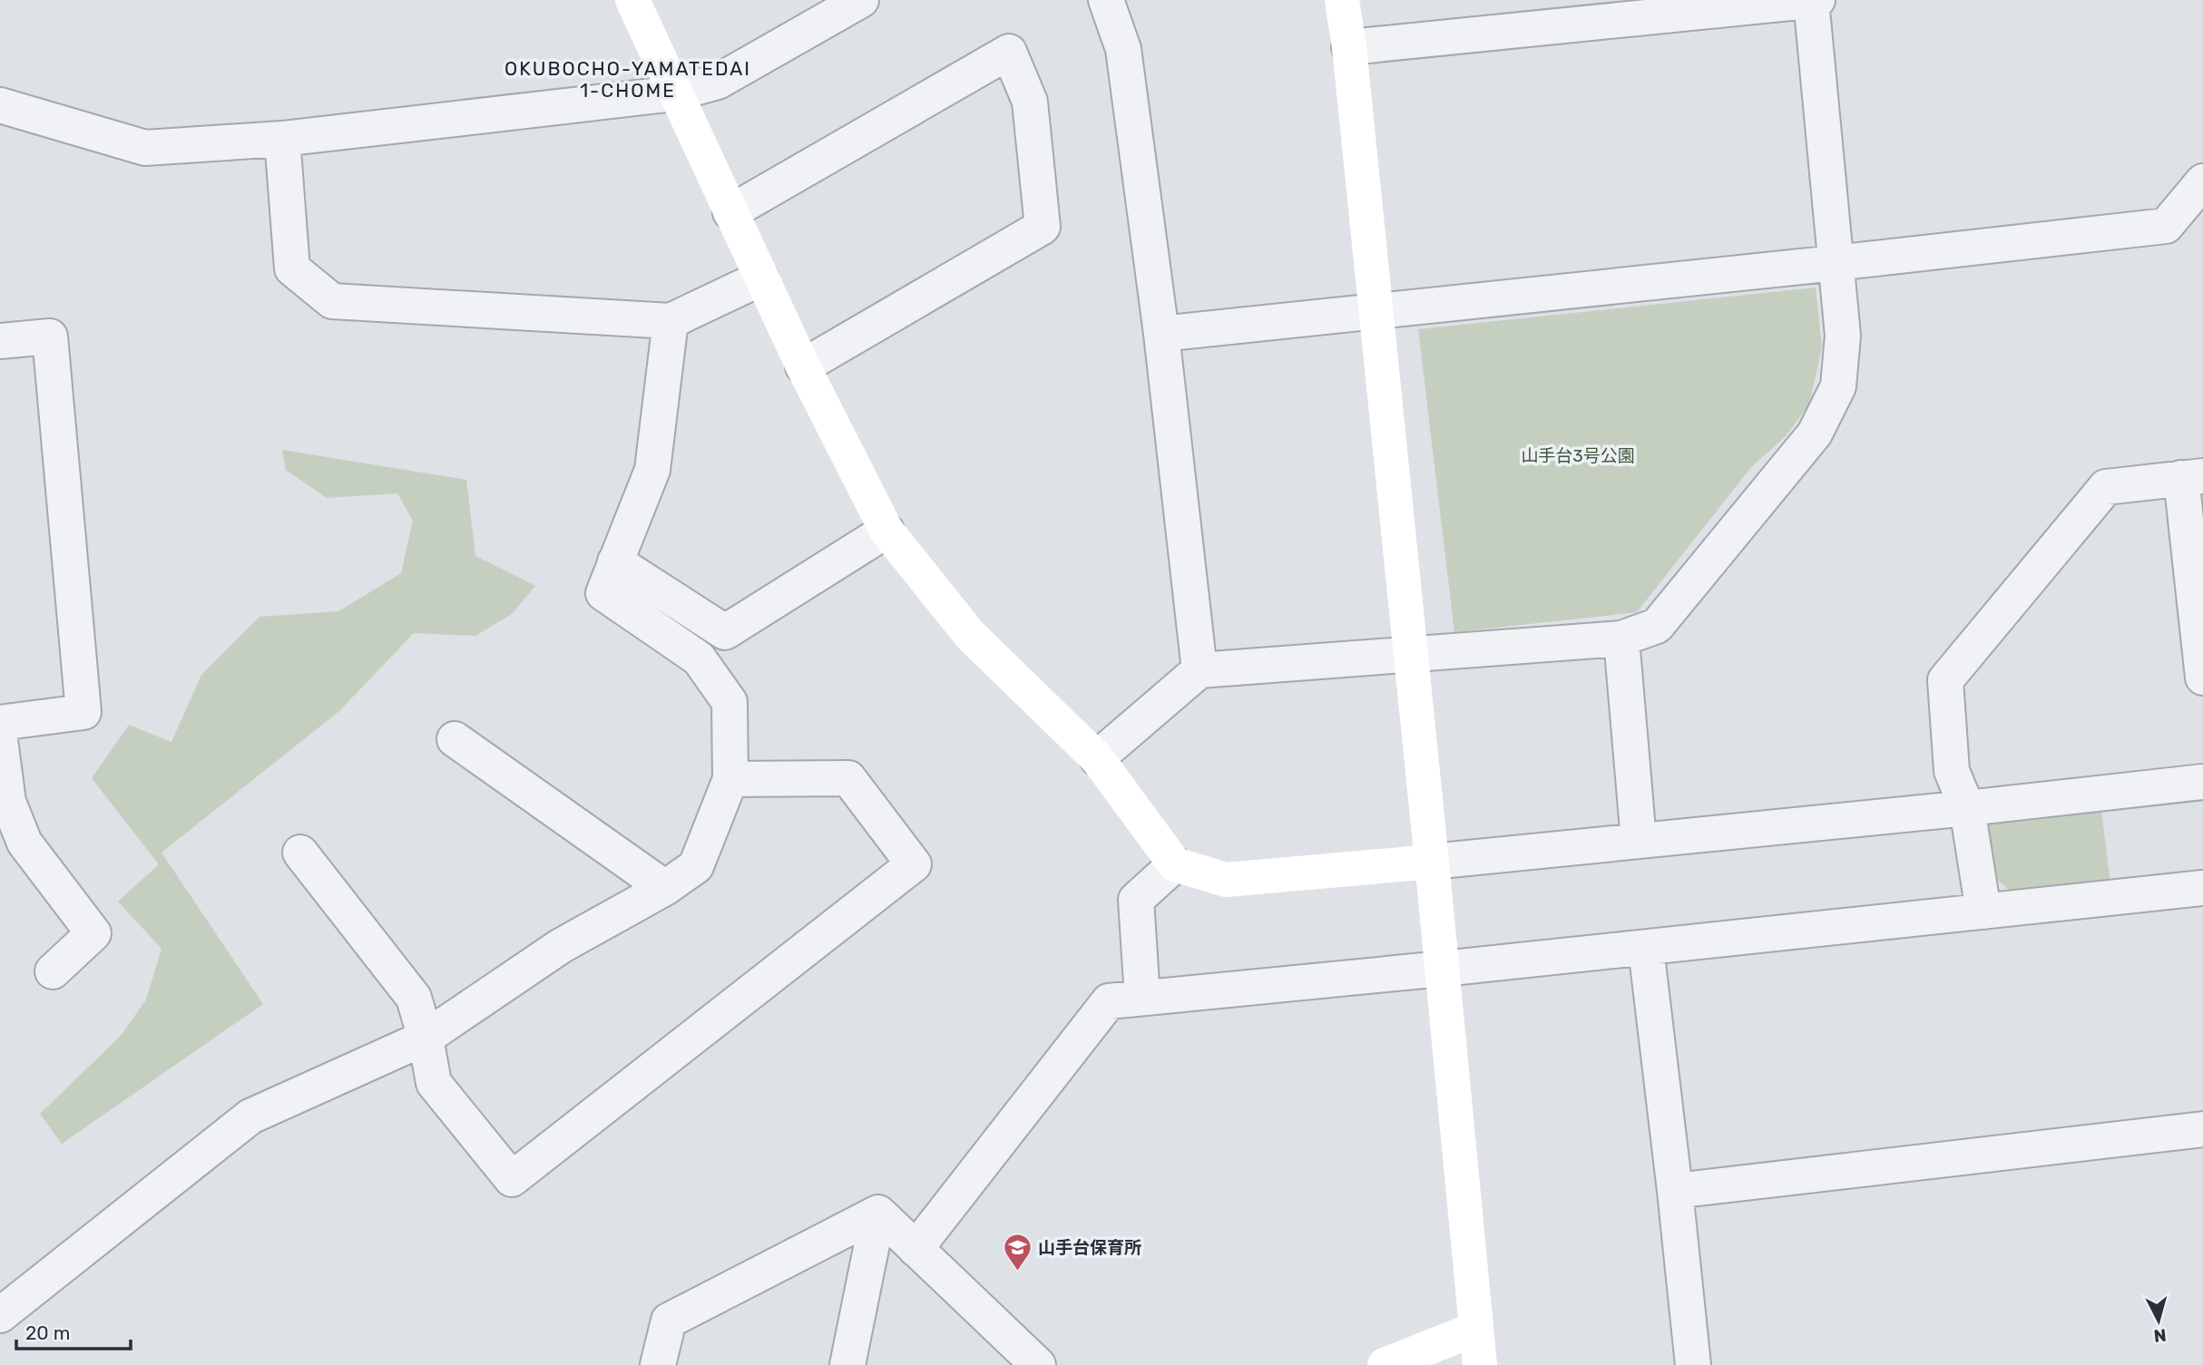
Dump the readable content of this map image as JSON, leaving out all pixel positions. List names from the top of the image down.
{
  "districts": ["OKUBOCHO-YAMATEDAI 1-CHOME"],
  "parks": ["山手台3号公園"],
  "places": {
    "school or university": ["山手台保育所"]
  },
  "scale_bar": "20 m",
  "north": "bottom"
}
